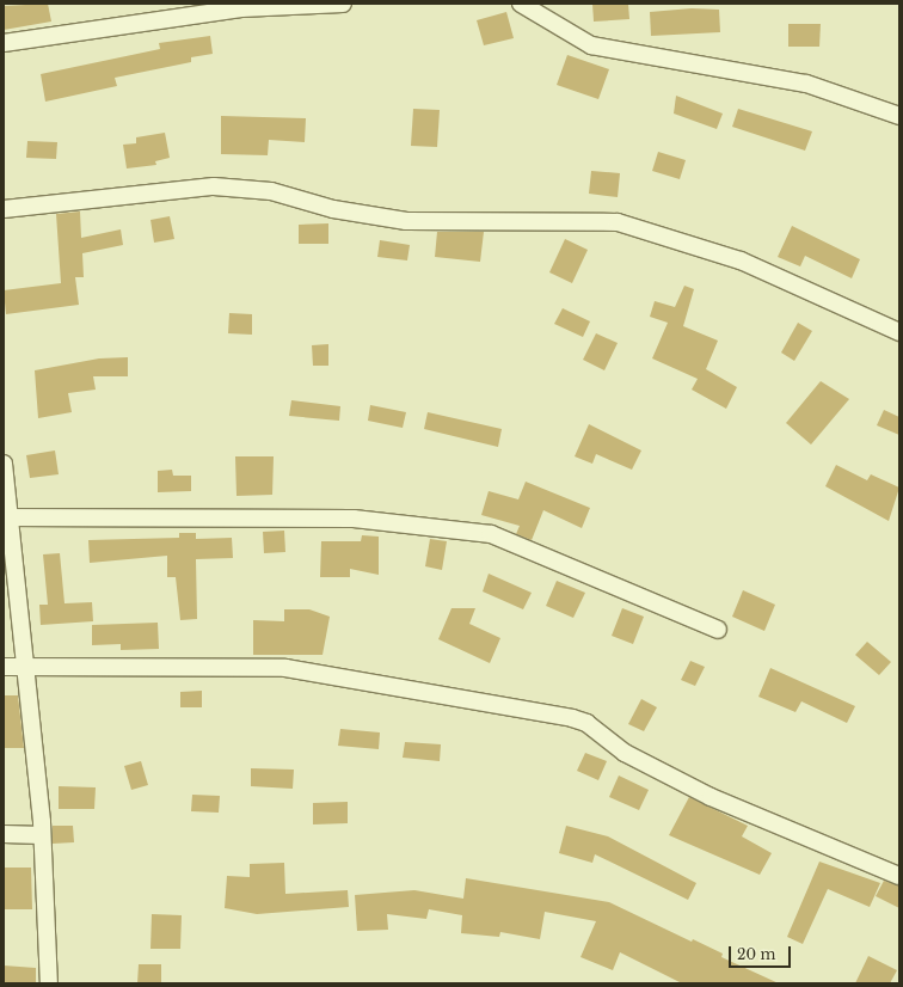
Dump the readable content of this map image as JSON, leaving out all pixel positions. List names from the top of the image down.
{
  "scale_bar": "20 m"
}
